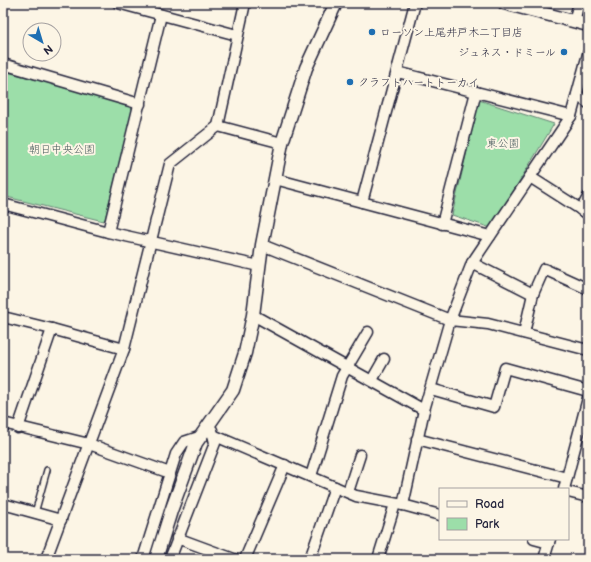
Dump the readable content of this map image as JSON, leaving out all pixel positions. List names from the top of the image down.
{
  "parks": ["東公園", "朝日中央公園"],
  "places": ["ローソン上尾井戸木二丁目店", "ジュネス・ドミール", "クラフトハートトーカイ"],
  "legend": ["Road", "Park"],
  "north": "bottom right"
}
